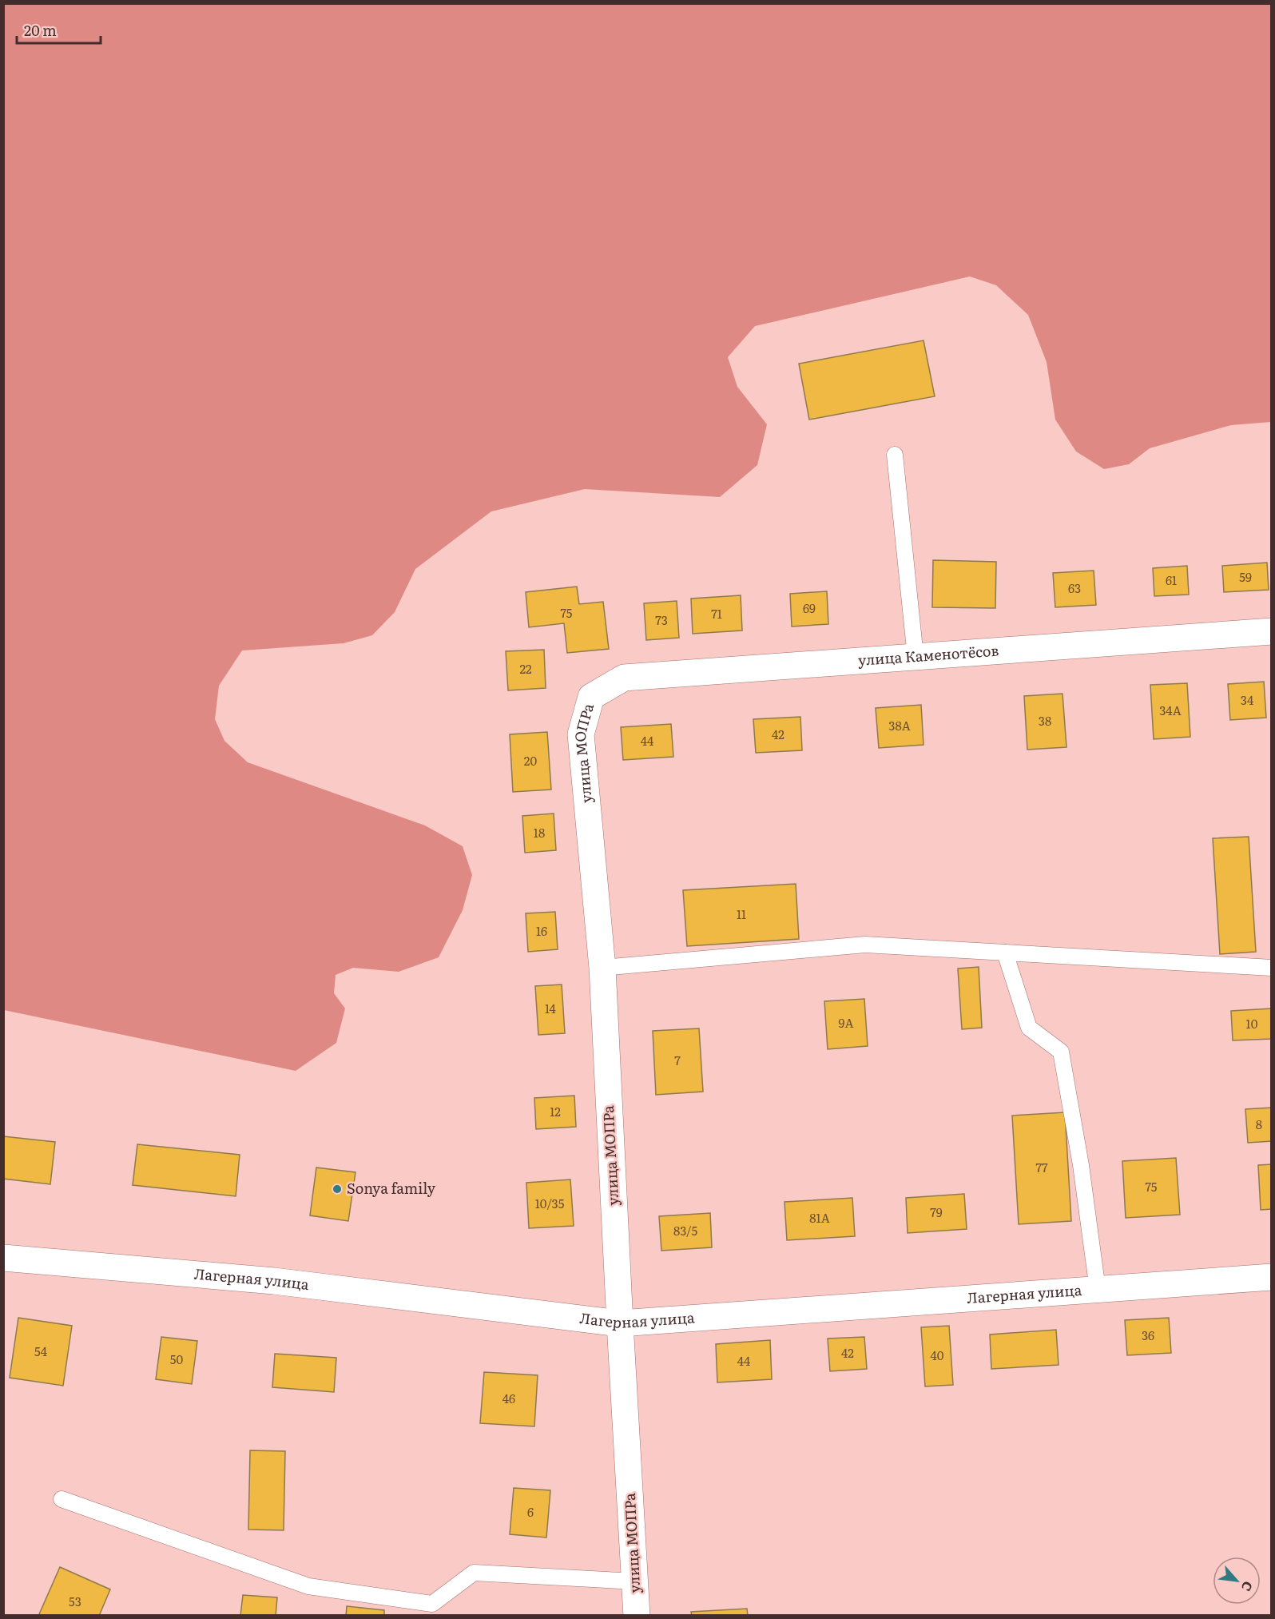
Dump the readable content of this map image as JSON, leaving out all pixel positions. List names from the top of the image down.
{
  "streets": {
    "street": ["улица Каменотёсов", "улица МОПРа", "Лагерная улица"]
  },
  "crossings": [
    ["улица Каменотёсов", "улица МОПРа"],
    ["улица МОПРа", "Лагерная улица"]
  ],
  "places": ["Sonya family"],
  "house_numbers": [
    "59",
    "61",
    "63",
    "69",
    "75",
    "71",
    "73",
    "22",
    "34",
    "34А",
    "38",
    "38А",
    "42",
    "44",
    "20",
    "18",
    "11",
    "16",
    "14",
    "9А",
    "10",
    "7",
    "12",
    "8",
    "77",
    "75",
    "10/35",
    "79",
    "81А",
    "83/5",
    "36",
    "54",
    "42",
    "40",
    "50",
    "44",
    "46",
    "6",
    "53"
  ],
  "scale_bar": "20 m",
  "north": "bottom right"
}
